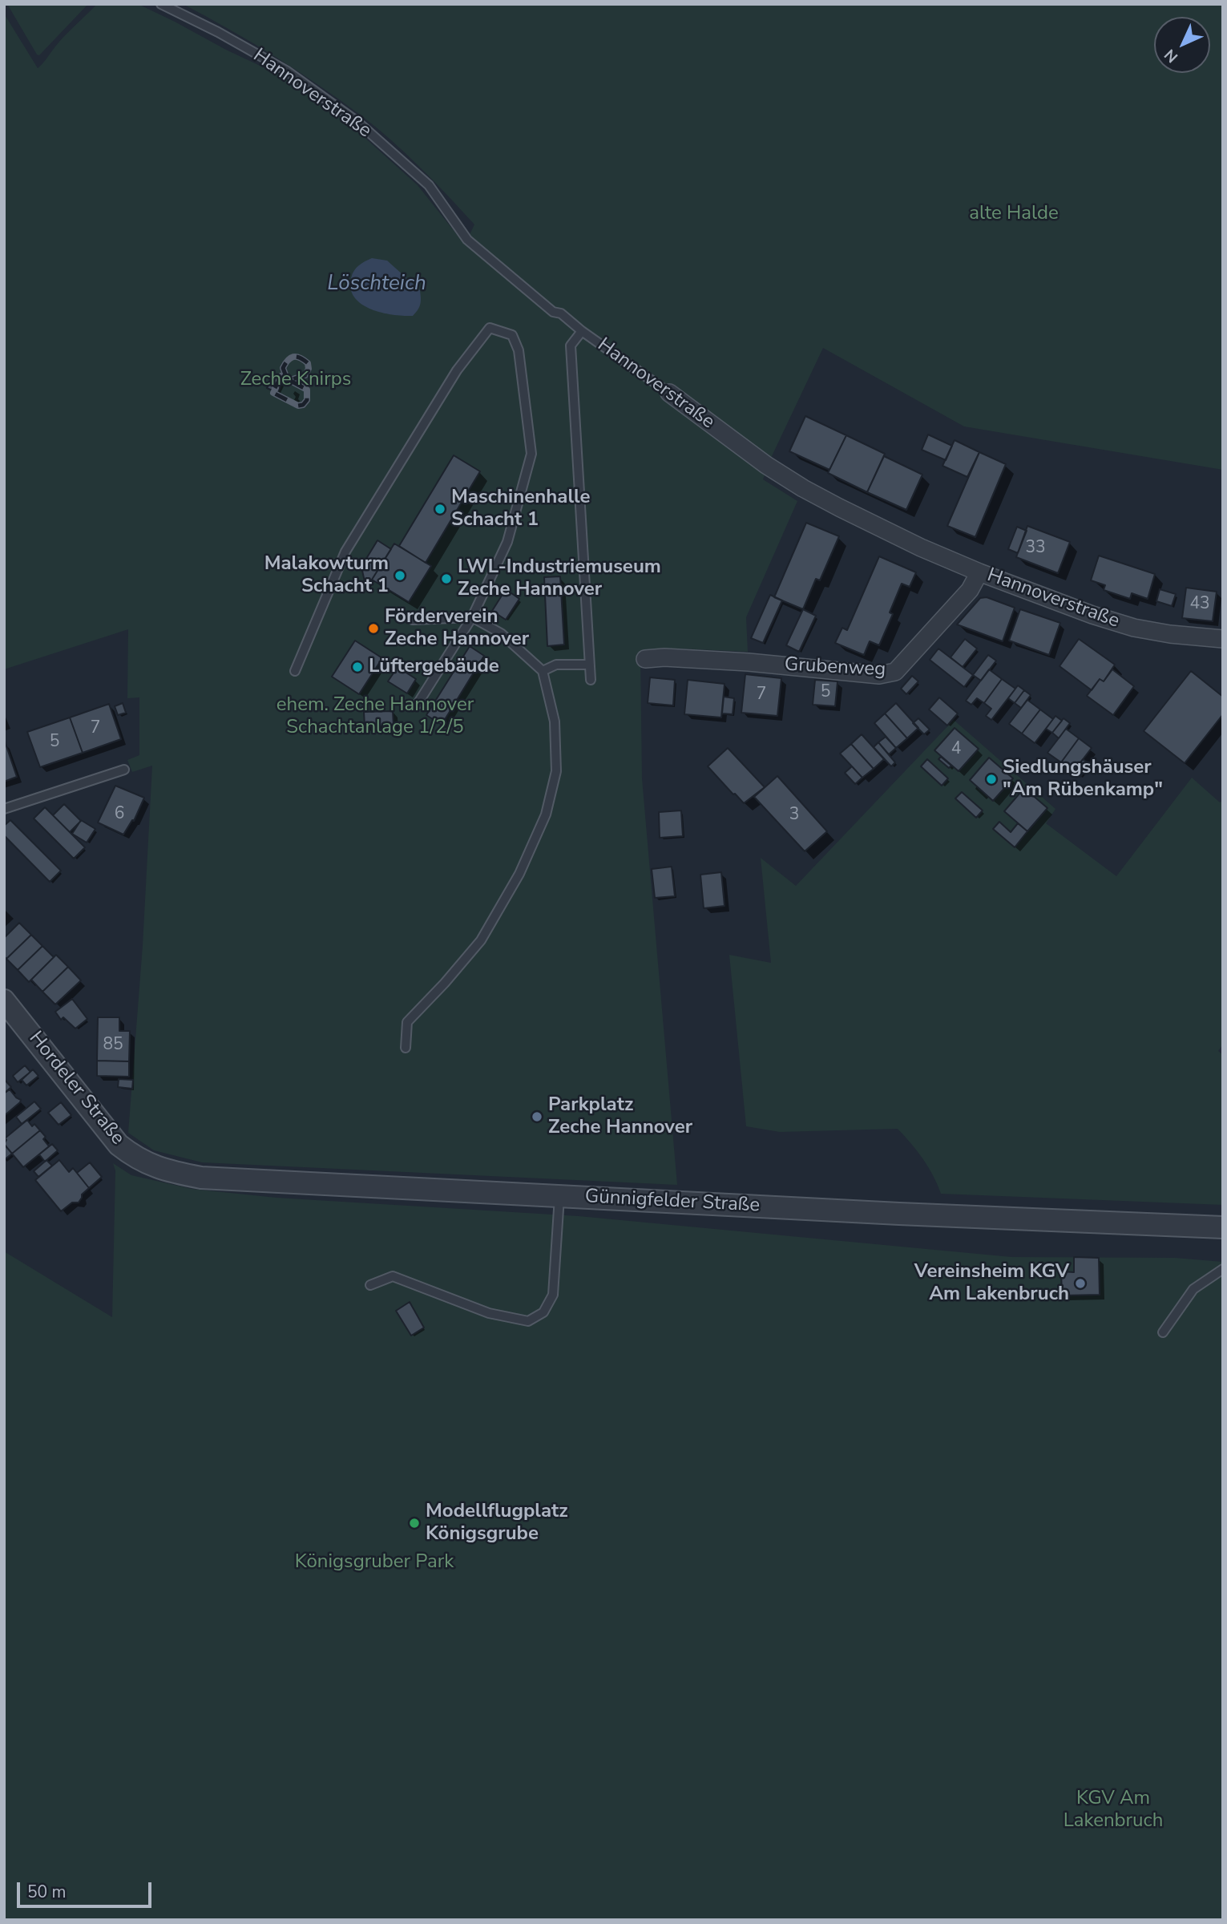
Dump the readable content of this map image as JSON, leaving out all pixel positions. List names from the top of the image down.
{
  "streets": {
    "street": [
      "Hannoverstraße",
      "Grubenweg",
      "Hordeler Straße",
      "Günnigfelder Straße"
    ]
  },
  "crossings": [
    ["Hannoverstraße", "Grubenweg"],
    ["Hordeler Straße", "Günnigfelder Straße"]
  ],
  "water": ["Löschteich"],
  "parks": [
    "alte Halde",
    "Zeche Knirps",
    "ehem. Zeche Hannover Schachtanlage 1/2/5",
    "Königsgruber Park",
    "KGV Am Lakenbruch"
  ],
  "places": [
    "Maschinenhalle Schacht 1",
    "Malakowturm Schacht 1",
    "LWL-Industriemuseum Zeche Hannover",
    "Förderverein Zeche Hannover",
    "Lüftergebäude",
    "Siedlungshäuser \"Am Rübenkamp\"",
    "Parkplatz Zeche Hannover",
    "Vereinsheim KGV Am Lakenbruch",
    "Modellflugplatz Königsgrube"
  ],
  "house_numbers": [
    "33",
    "43",
    "5",
    "7",
    "7",
    "5",
    "4",
    "6",
    "3",
    "85"
  ],
  "scale_bar": "50 m",
  "north": "bottom left"
}
